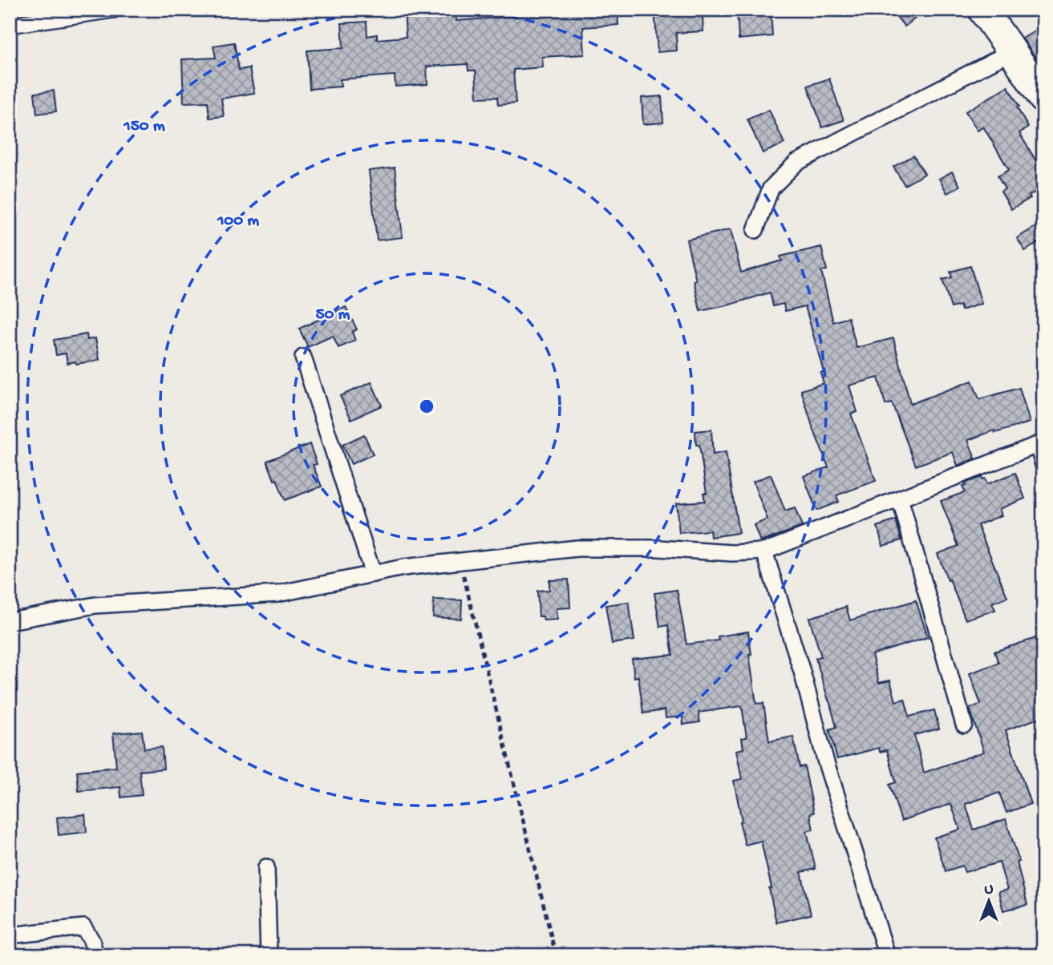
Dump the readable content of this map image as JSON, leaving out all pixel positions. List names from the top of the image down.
{
  "north": "top",
  "rings": ["150 m", "100 m", "50 m"]
}
